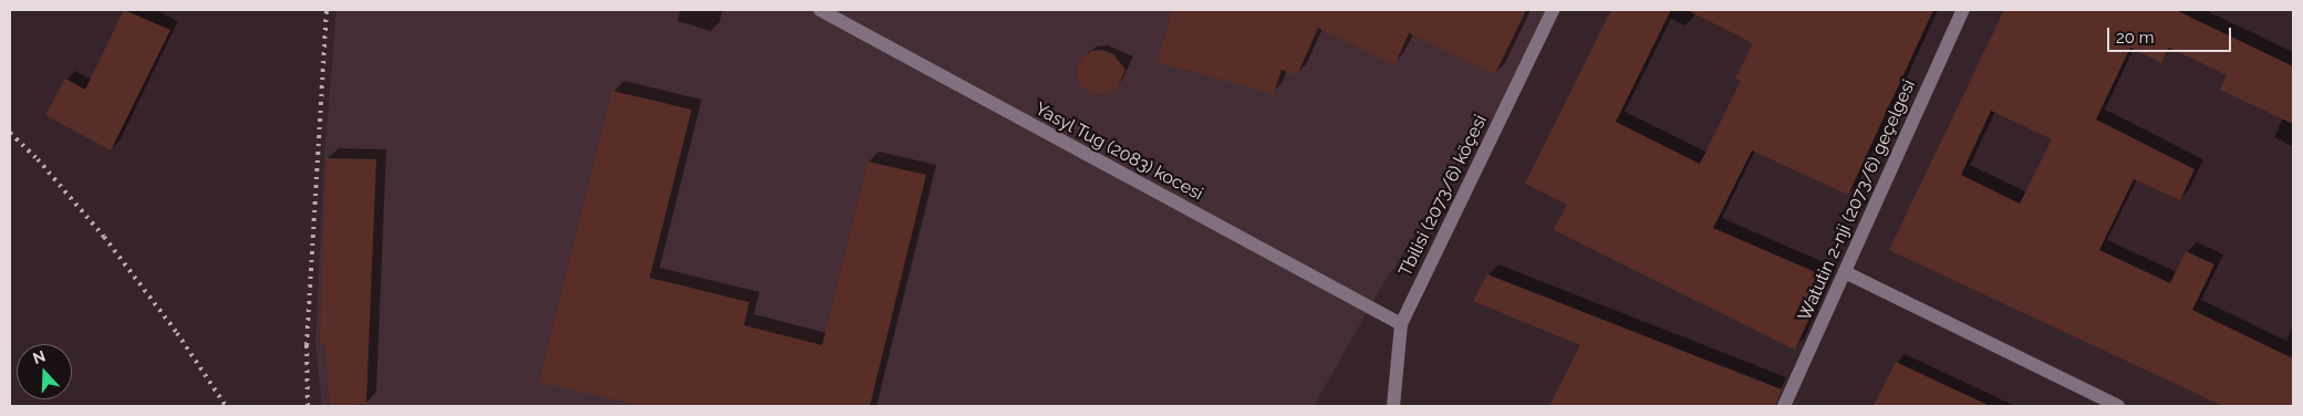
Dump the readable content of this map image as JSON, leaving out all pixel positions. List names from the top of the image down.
{
  "streets": {
    "street": ["Yasyl Tug (2083) kocesi", "Tbilisi (2073/6) köçesi", "Watutin 2-nji (2073/6) geçelgesi"]
  },
  "crossings": [
    ["Yasyl Tug (2083) kocesi", "Tbilisi (2073/6) köçesi"]
  ],
  "scale_bar": "20 m",
  "north": "top"
}
